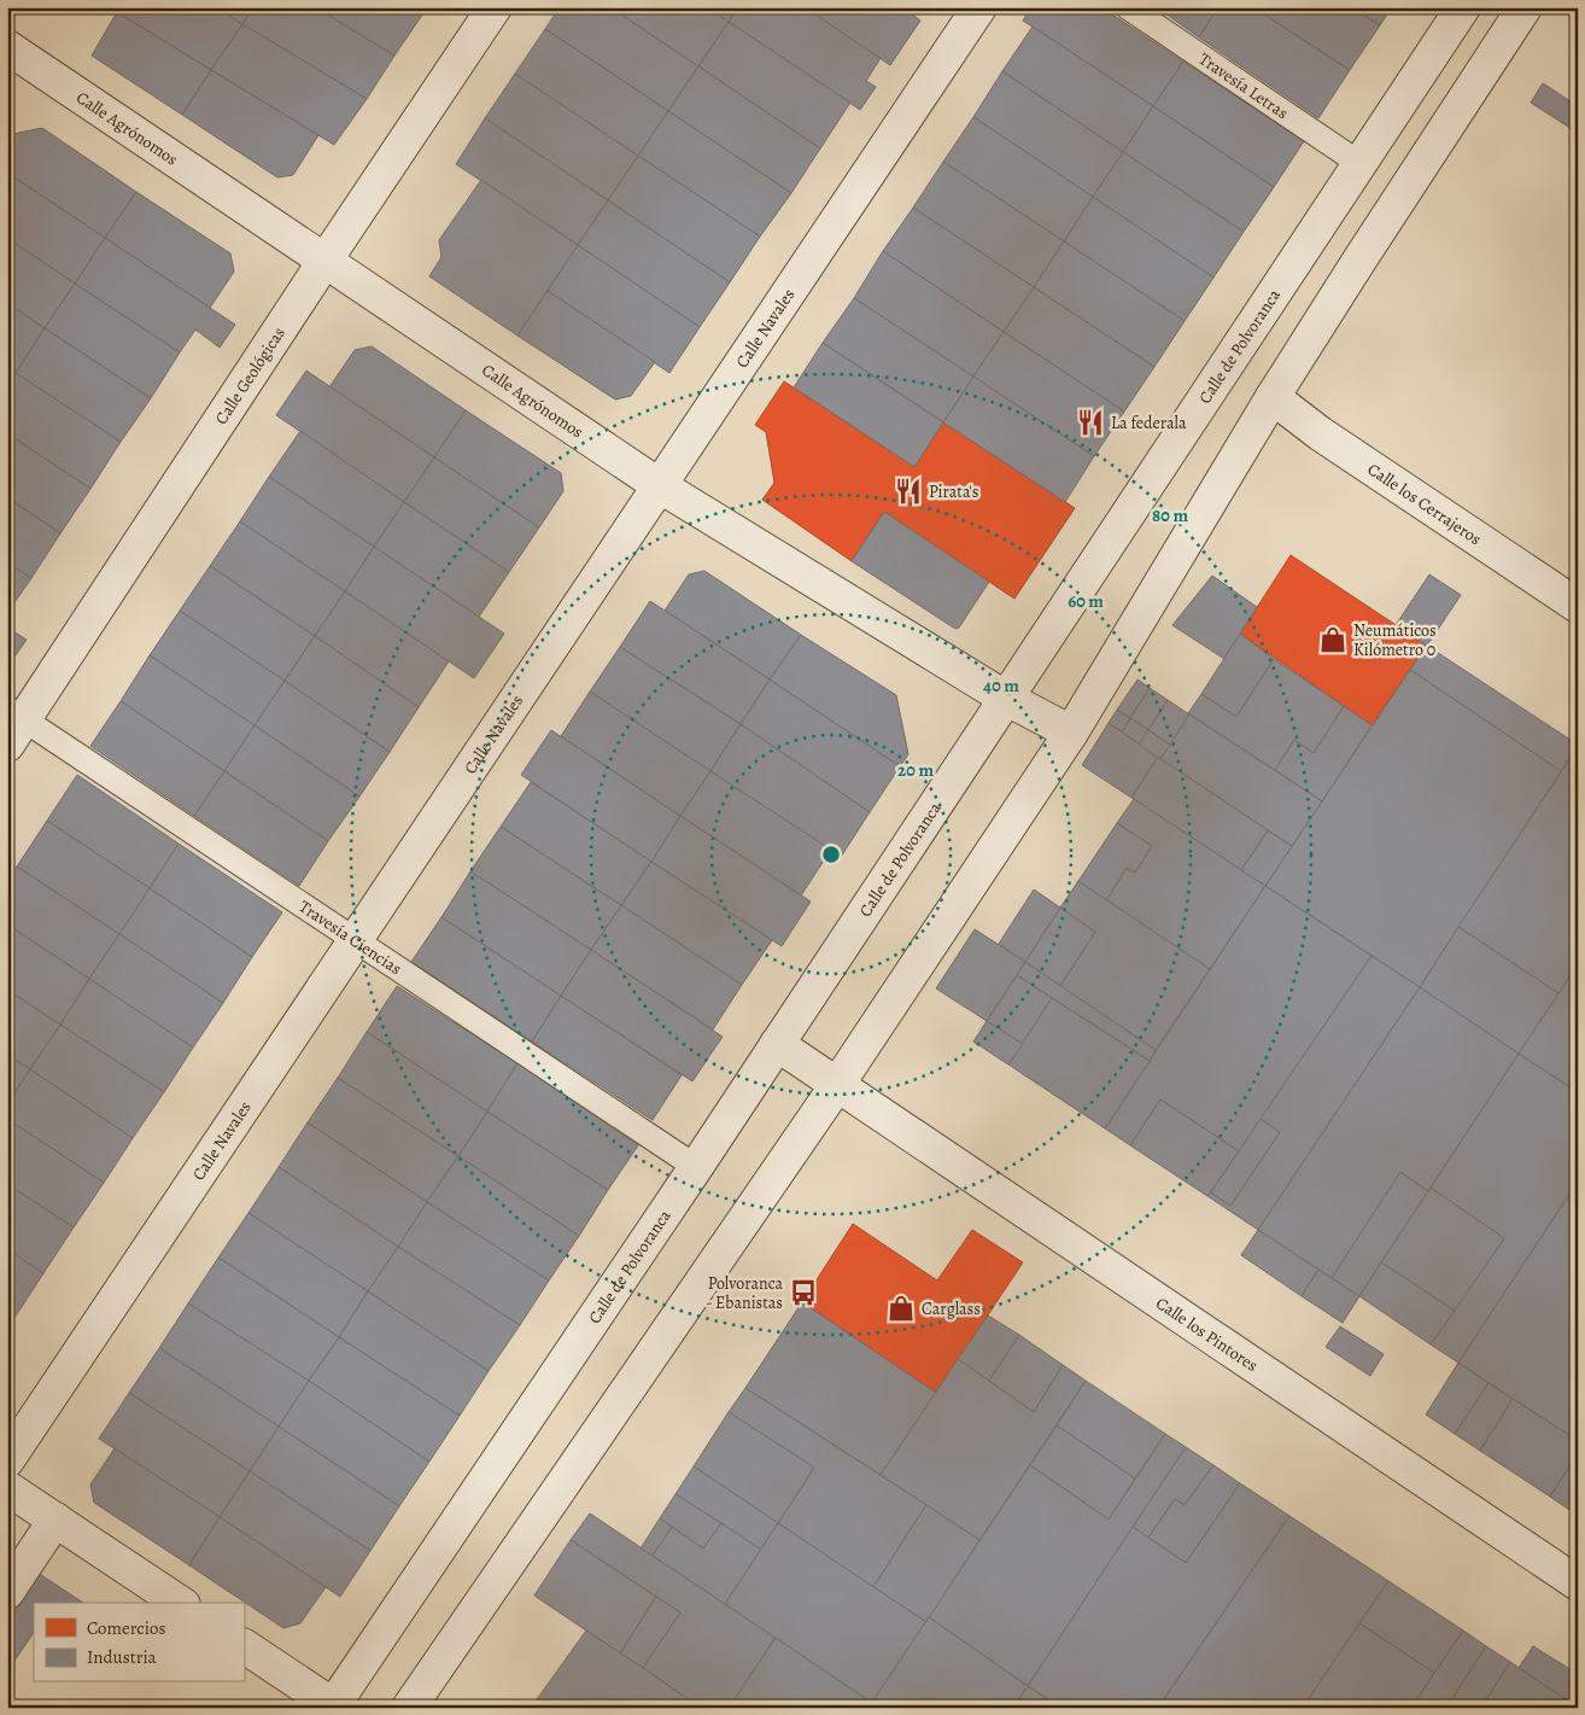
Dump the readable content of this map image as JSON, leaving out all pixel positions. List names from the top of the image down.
{
  "streets": {
    "street": [
      "Calle Agrónomos",
      "Calle Navales",
      "Calle de Polvoranca",
      "Calle Geológicas",
      "Calle los Cerrajeros",
      "Calle los Pintores"
    ],
    "lane": ["Travesía Letras", "Travesía Ciencias"]
  },
  "crossings": [
    ["Travesía Letras", "Calle de Polvoranca"],
    ["Calle Agrónomos", "Calle Navales"],
    ["Calle Agrónomos", "Calle de Polvoranca"],
    ["Calle Agrónomos", "Calle Geológicas"],
    ["Calle Navales", "Travesía Ciencias"],
    ["Calle de Polvoranca", "Travesía Ciencias"],
    ["Calle de Polvoranca", "Calle los Pintores"],
    ["Calle Geológicas", "Travesía Ciencias"]
  ],
  "places": {
    "restaurant": ["La federala", "Pirata's"],
    "shop": ["Neumáticos Kilómetro 0", "Carglass"],
    "bus stop": ["Polvoranca - Ebanistas"]
  },
  "legend": ["Comercios", "Industria"],
  "rings": [
    "80 m",
    "60 m",
    "40 m",
    "20 m"
  ]
}
